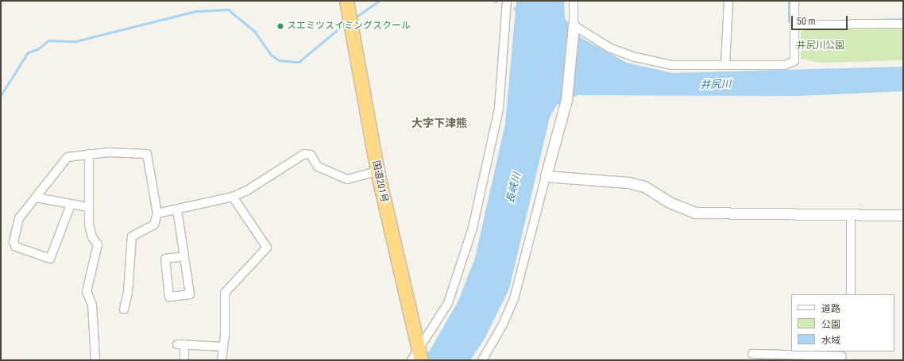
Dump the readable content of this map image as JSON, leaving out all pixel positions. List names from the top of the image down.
{
  "streets": {
    "highway": ["国道201号"]
  },
  "districts": ["大字下津熊"],
  "water": ["井尻川", "長峡川"],
  "parks": ["井尻川公園"],
  "places": ["スエミツスイミングスクール"],
  "legend": ["道路", "公園", "水域"],
  "scale_bar": "50 m"
}
